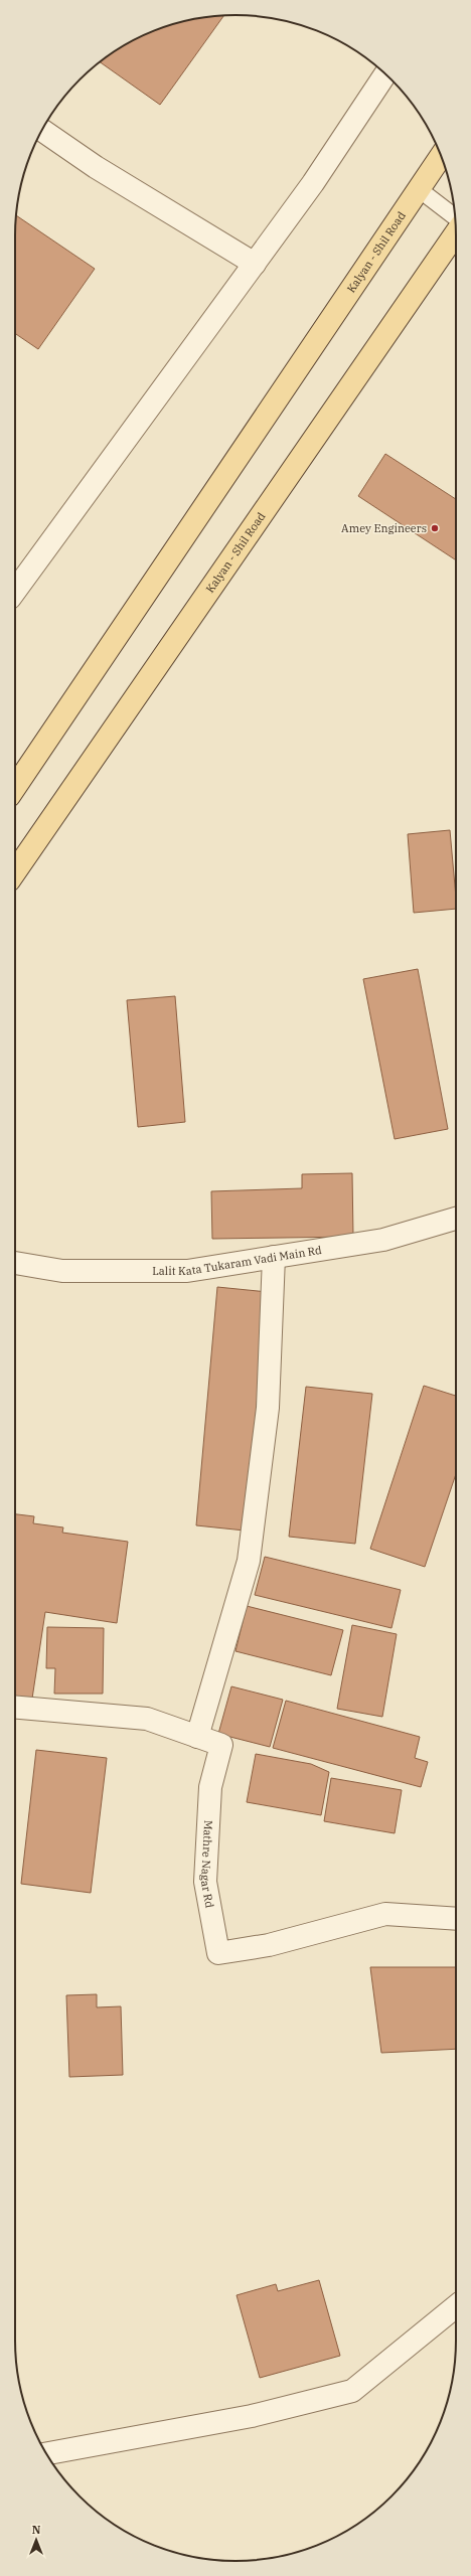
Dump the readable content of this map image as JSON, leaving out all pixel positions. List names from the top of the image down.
{
  "streets": {
    "main road": ["Kalyan - Shil Road"],
    "street": ["Lalit Kata Tukaram Vadi Main Rd", "Mathre Nagar Rd"]
  },
  "places": ["Amey Engineers"],
  "north": "top"
}
